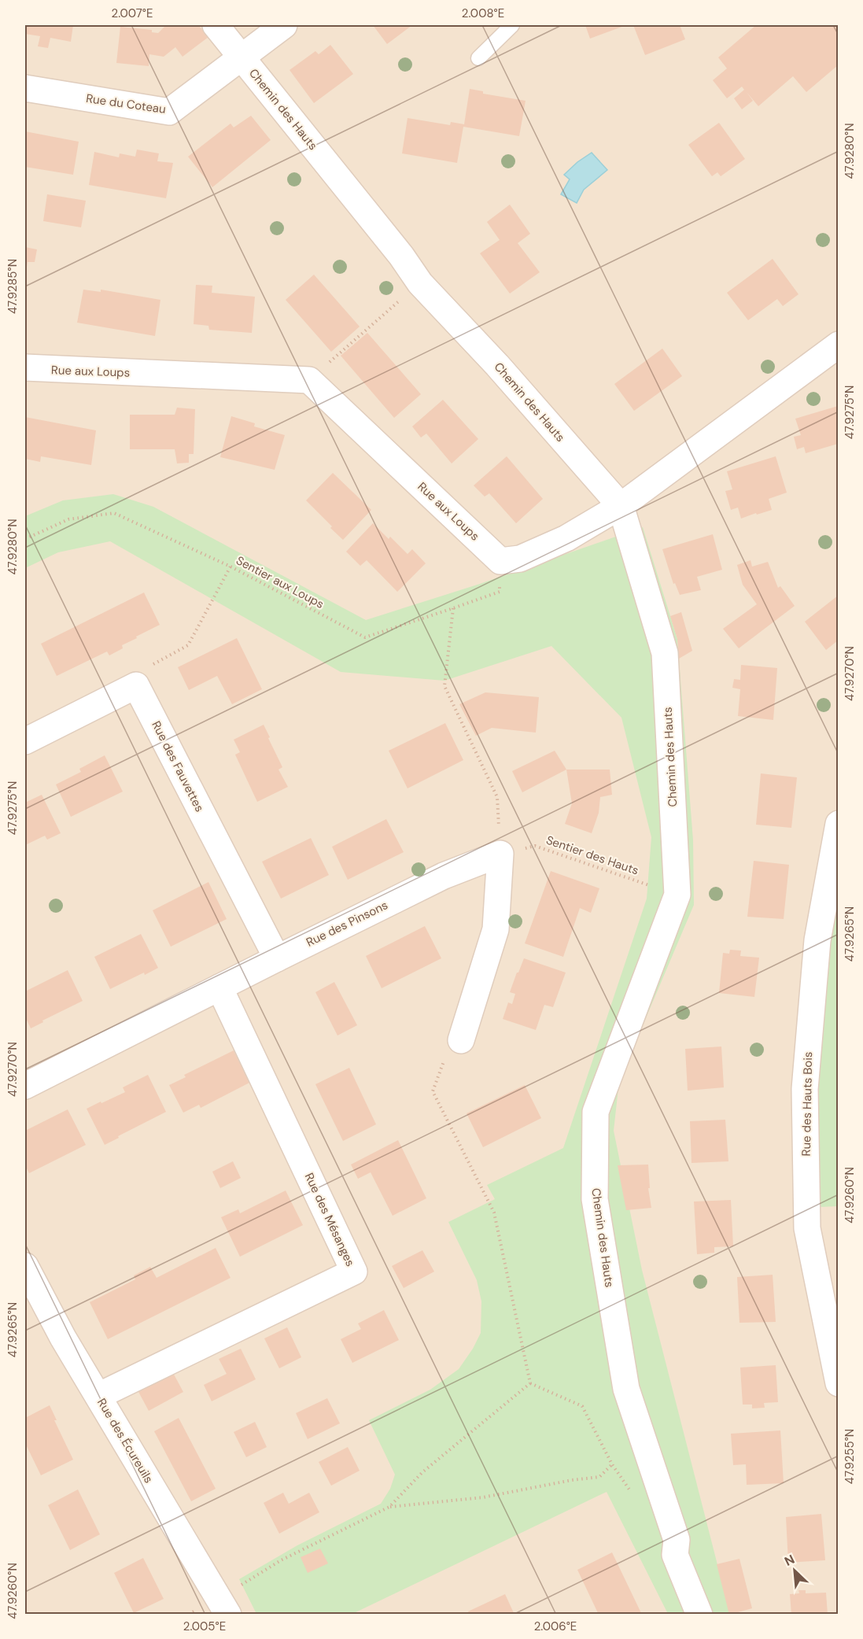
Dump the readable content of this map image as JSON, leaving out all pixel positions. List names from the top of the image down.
{
  "streets": {
    "street": [
      "Rue du Coteau",
      "Chemin des Hauts",
      "Rue aux Loups",
      "Rue des Fauvettes",
      "Rue des Pinsons",
      "Rue des Hauts Bois",
      "Rue des Mésanges",
      "Rue des Écureuils"
    ],
    "path": ["Sentier aux Loups", "Sentier des Hauts"]
  },
  "crossings": [
    ["Rue du Coteau", "Chemin des Hauts"],
    ["Chemin des Hauts", "Sentier des Hauts"],
    ["Rue aux Loups", "Sentier aux Loups"],
    ["Rue des Fauvettes", "Rue des Pinsons"],
    ["Sentier des Hauts", "Rue des Pinsons"],
    ["Rue des Pinsons", "Rue des Mésanges"],
    ["Rue des Mésanges", "Rue des Écureuils"]
  ],
  "north": "top left",
  "coordinates": [
    "2.007°E",
    "2.008°E",
    "47.9280°N",
    "47.9285°N",
    "47.9275°N",
    "47.9270°N",
    "47.9265°N",
    "47.9260°N",
    "47.9255°N",
    "2.005°E",
    "2.006°E"
  ]
}
